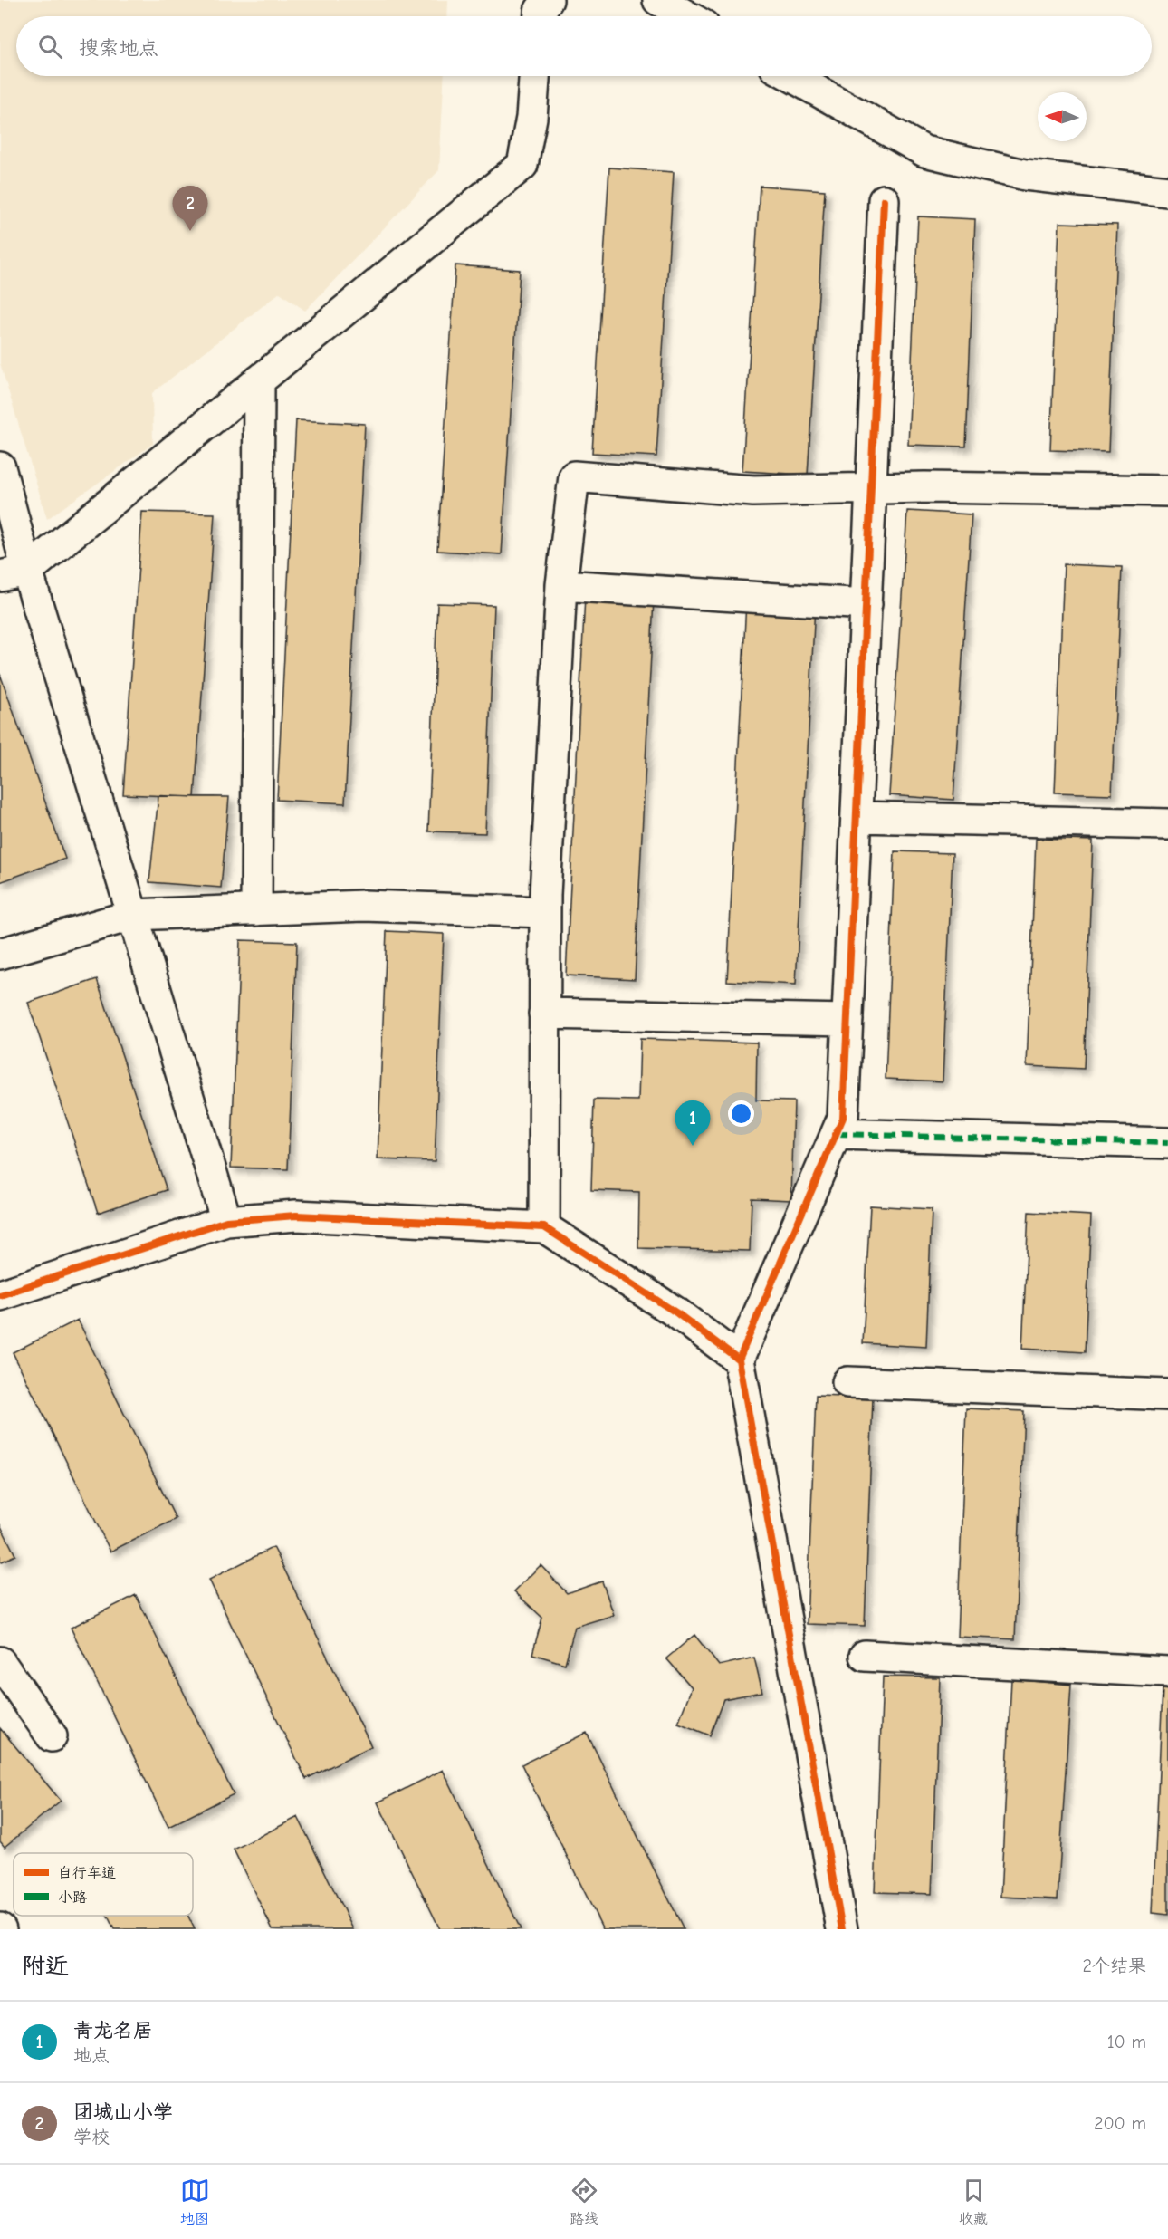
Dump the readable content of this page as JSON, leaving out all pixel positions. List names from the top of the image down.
{
  "legend": ["自行车道", "小路"],
  "north": "left",
  "page": {
    "search": "搜索地点",
    "pins": ["2", "1"],
    "heading": ["附近", "2个结果"],
    "list": [
      {
        "mark": "1",
        "name": "青龙名居",
        "note": "地点",
        "value": "10 m"
      },
      {
        "mark": "2",
        "name": "团城山小学",
        "note": "学校",
        "value": "200 m"
      }
    ],
    "nav": ["地图", "路线", "收藏"]
  }
}
